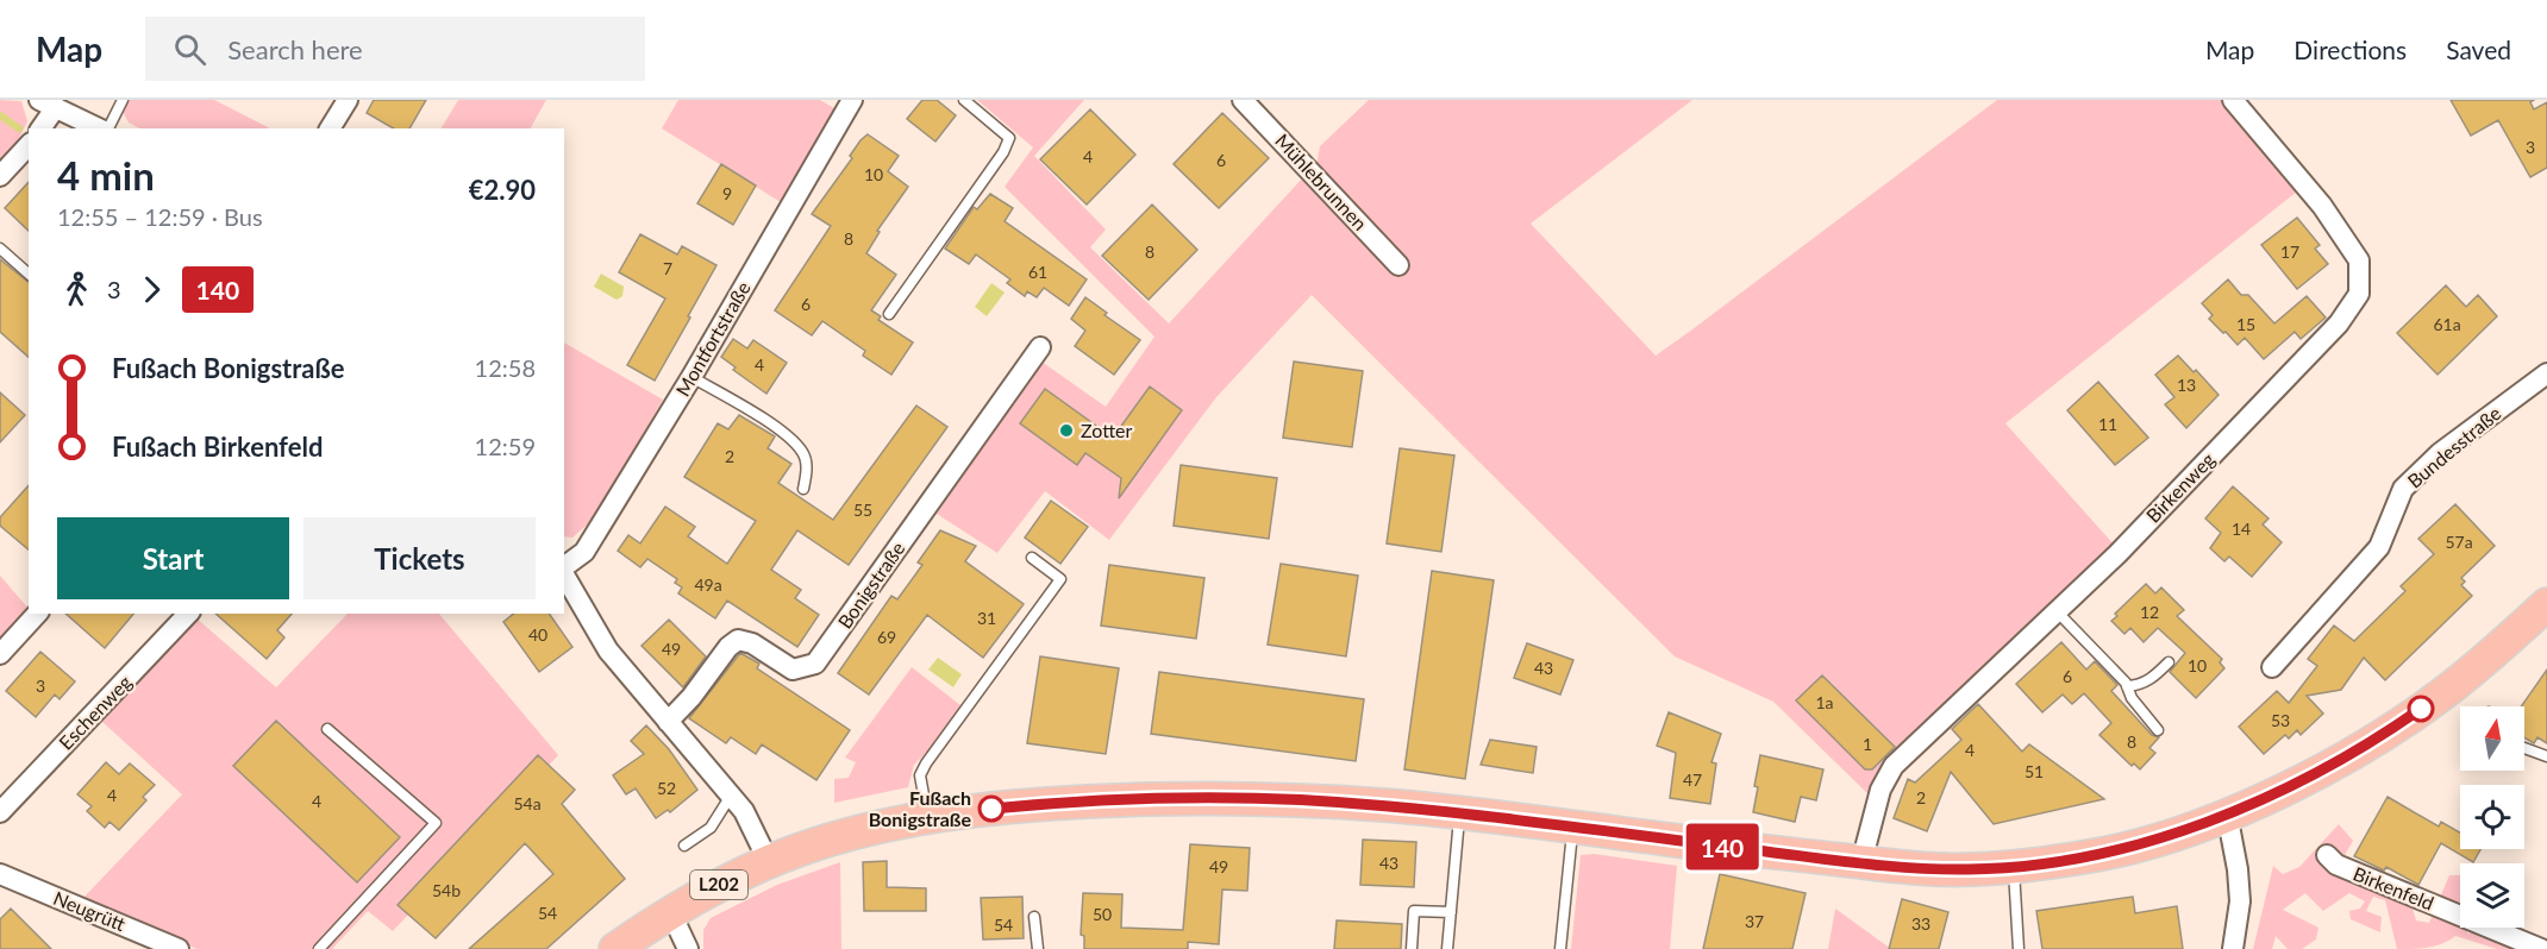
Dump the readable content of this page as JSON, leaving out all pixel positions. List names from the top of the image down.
{
  "streets": {
    "main road": ["L202"],
    "street": [
      "Mühlebrunnen",
      "Montfortstraße",
      "Bundesstraße",
      "Birkenweg",
      "Bonigstraße",
      "Eschenweg",
      "Birkenfeld",
      "Neugrütt"
    ]
  },
  "crossings": [
    ["Birkenweg", "L202"]
  ],
  "places": ["Zotter", "Fußach Bonigstraße"],
  "lines": ["bus line 140"],
  "house_numbers": [
    "3",
    "4",
    "6",
    "10",
    "9",
    "8",
    "8",
    "17",
    "7",
    "61",
    "6",
    "15",
    "61a",
    "4",
    "13",
    "11",
    "2",
    "55",
    "14",
    "57a",
    "49a",
    "12",
    "31",
    "40",
    "69",
    "49",
    "10",
    "43",
    "6",
    "3",
    "1a",
    "53",
    "8",
    "1",
    "4",
    "51",
    "47",
    "52",
    "4",
    "2",
    "4",
    "54a",
    "43",
    "49",
    "54b",
    "54",
    "50",
    "37",
    "33",
    "54"
  ],
  "north": "top",
  "page": {
    "header": "Map",
    "search": "Search here",
    "nav": ["Map", "Directions", "Saved"],
    "on_map": "140",
    "heading": ["4 min", "12:55 – 12:59 · Bus", "€2.90"],
    "legs": ["3", "140"],
    "list": [
      {
        "name": "Fußach Bonigstraße",
        "value": "12:58"
      },
      {
        "name": "Fußach Birkenfeld",
        "value": "12:59"
      }
    ],
    "buttons": ["Start", "Tickets"]
  }
}
